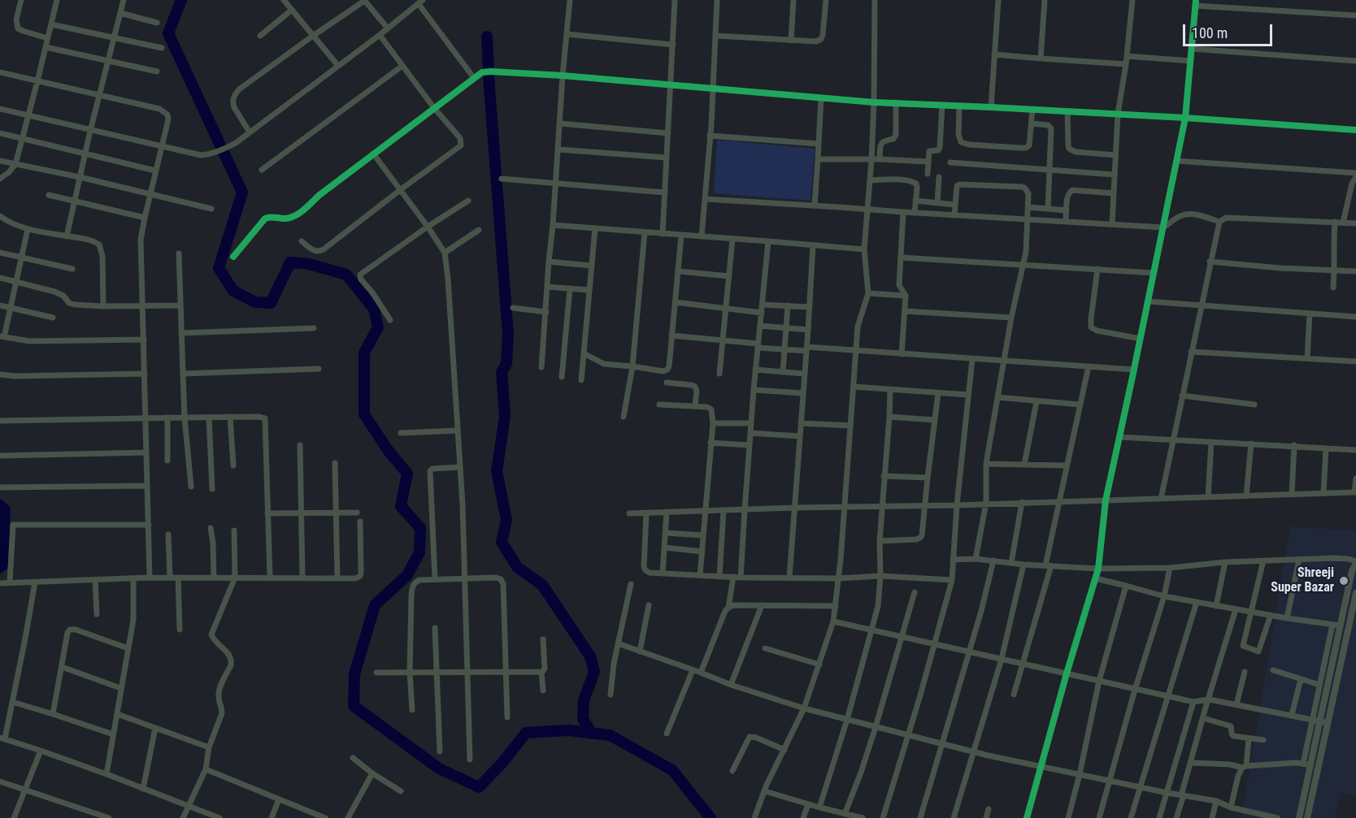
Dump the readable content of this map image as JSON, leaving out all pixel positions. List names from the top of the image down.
{
  "places": ["Shreeji Super Bazar"],
  "scale_bar": "100 m"
}
